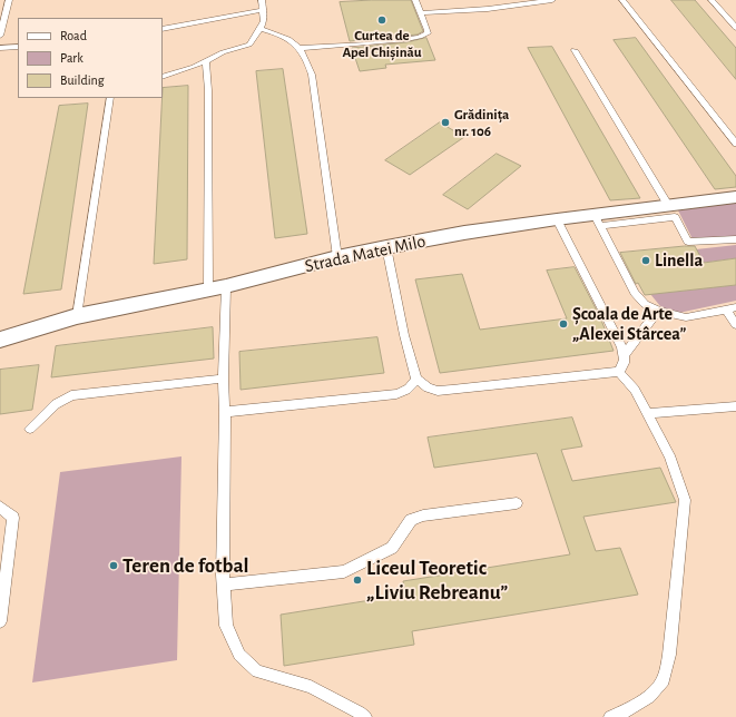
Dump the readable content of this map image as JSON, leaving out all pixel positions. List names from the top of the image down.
{
  "streets": {
    "street": ["Strada Matei Milo"]
  },
  "places": [
    "Curtea de Apel Chișinău",
    "Grădinița nr. 106",
    "Linella",
    "Școala de Arte „Alexei Stârcea”",
    "Teren de fotbal",
    "Liceul Teoretic „Liviu Rebreanu”"
  ],
  "legend": ["Road", "Park", "Building"]
}
